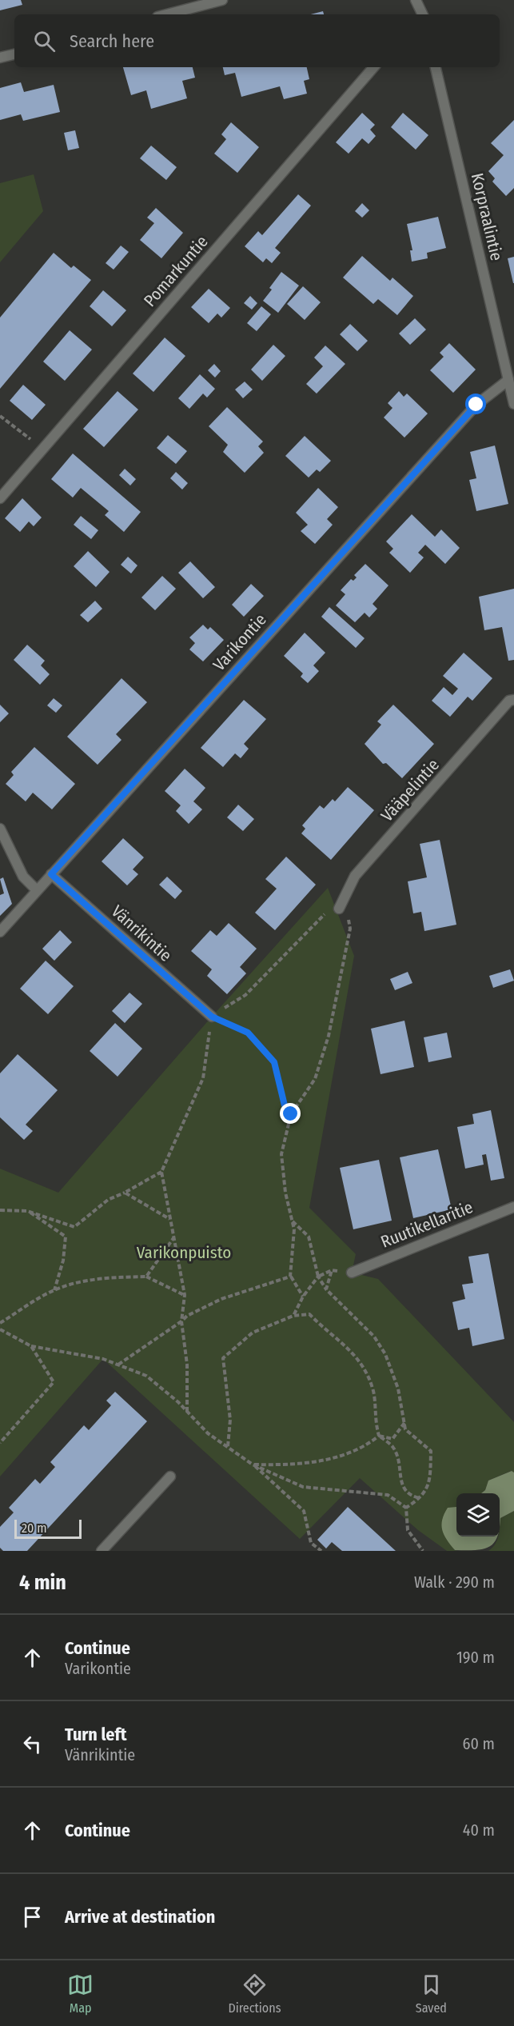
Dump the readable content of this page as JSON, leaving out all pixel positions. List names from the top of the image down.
{
  "streets": {
    "street": [
      "Korpraalintie",
      "Pomarkuntie",
      "Varikontie",
      "Vääpelintie",
      "Vänrikintie",
      "Ruutikellaritie"
    ]
  },
  "crossings": [
    ["Korpraalintie", "Varikontie"],
    ["Varikontie", "Vänrikintie"]
  ],
  "parks": ["Varikonpuisto"],
  "scale_bar": "20 m",
  "page": {
    "search": "Search here",
    "scale": "20 m",
    "heading": ["4 min", "Walk · 290 m"],
    "list": [
      ["Continue", "Varikontie", "190 m"],
      ["Turn left", "Vänrikintie", "60 m"],
      ["Continue", "40 m"],
      "Arrive at destination"
    ],
    "nav": ["Map", "Directions", "Saved"]
  }
}
